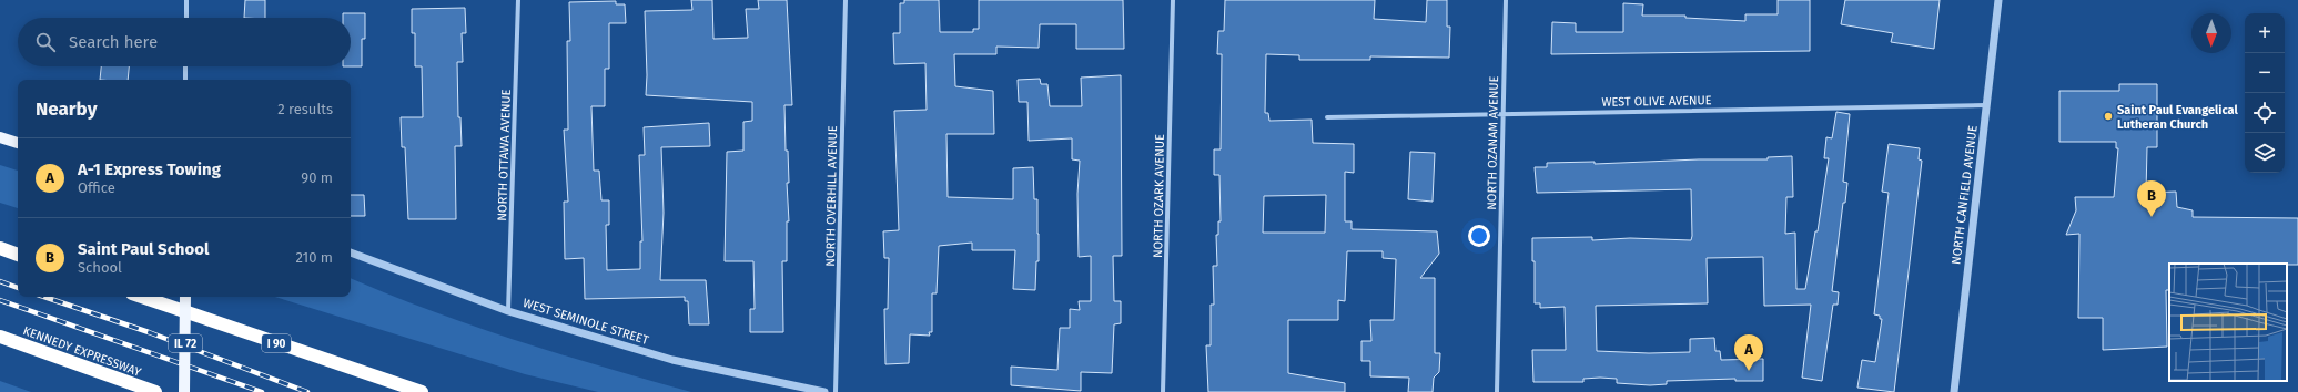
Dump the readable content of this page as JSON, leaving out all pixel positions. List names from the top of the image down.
{
  "streets": {
    "highway": ["I 90", "KENNEDY EXPRESSWAY"],
    "main road": ["IL 72"],
    "street": [
      "WEST OLIVE AVENUE",
      "NORTH OZANAM AVENUE",
      "NORTH OTTAWA AVENUE",
      "NORTH CANFIELD AVENUE",
      "NORTH OVERHILL AVENUE",
      "NORTH OZARK AVENUE",
      "WEST SEMINOLE STREET"
    ]
  },
  "crossings": [
    ["WEST OLIVE AVENUE", "NORTH OZANAM AVENUE"],
    ["WEST OLIVE AVENUE", "NORTH CANFIELD AVENUE"],
    ["NORTH OTTAWA AVENUE", "WEST SEMINOLE STREET"]
  ],
  "places": ["Saint Paul Evangelical Lutheran Church"],
  "north": "bottom",
  "page": {
    "map_buttons": ["+", "−"],
    "search": "Search here",
    "heading": ["Nearby", "2 results"],
    "list": [
      {
        "mark": "A",
        "name": "A-1 Express Towing",
        "note": "Office",
        "value": "90 m"
      },
      {
        "mark": "B",
        "name": "Saint Paul School",
        "note": "School",
        "value": "210 m"
      }
    ],
    "pins": ["B", "A"]
  }
}
